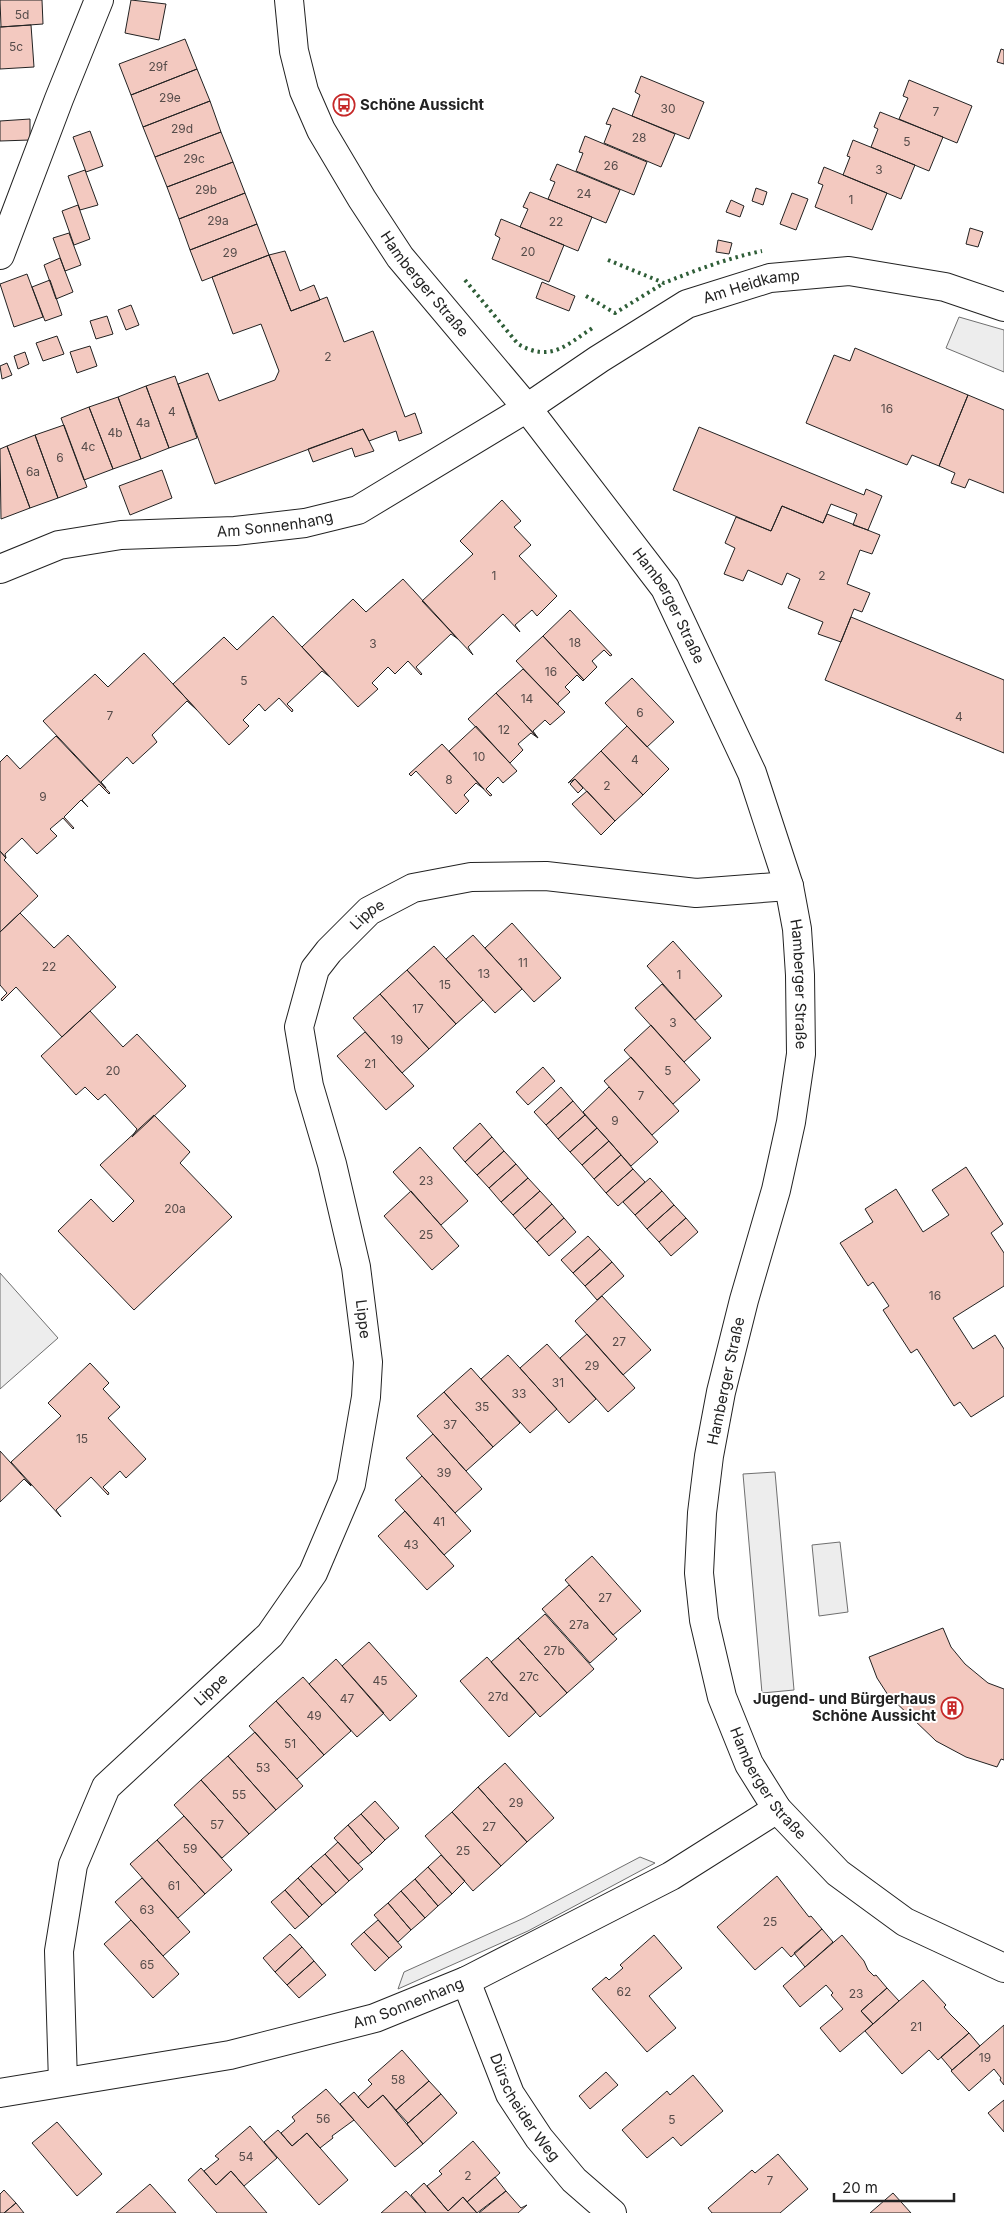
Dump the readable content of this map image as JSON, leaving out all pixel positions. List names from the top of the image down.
{
  "streets": {
    "street": [
      "Hamberger Straße",
      "Am Heidkamp",
      "Am Sonnenhang",
      "Lippe",
      "Dürscheider Weg"
    ]
  },
  "crossings": [
    ["Hamberger Straße", "Am Heidkamp"],
    ["Hamberger Straße", "Am Sonnenhang"],
    ["Hamberger Straße", "Lippe"],
    ["Am Heidkamp", "Am Sonnenhang"],
    ["Am Sonnenhang", "Lippe"],
    ["Am Sonnenhang", "Dürscheider Weg"]
  ],
  "places": {
    "bus stop": ["Schöne Aussicht"],
    "building": ["Jugend- und Bürgerhaus Schöne Aussicht"]
  },
  "house_numbers": [
    "5d",
    "5c",
    "29f",
    "29e",
    "30",
    "7",
    "29d",
    "28",
    "5",
    "29c",
    "26",
    "3",
    "29b",
    "24",
    "1",
    "29a",
    "22",
    "20",
    "29",
    "2",
    "16",
    "4",
    "4a",
    "4b",
    "4c",
    "6",
    "6a",
    "1",
    "2",
    "18",
    "3",
    "16",
    "5",
    "14",
    "6",
    "7",
    "4",
    "12",
    "10",
    "4",
    "8",
    "2",
    "9",
    "11",
    "22",
    "13",
    "1",
    "15",
    "17",
    "3",
    "19",
    "21",
    "20",
    "5",
    "7",
    "9",
    "23",
    "20a",
    "25",
    "16",
    "27",
    "29",
    "31",
    "33",
    "35",
    "37",
    "15",
    "39",
    "41",
    "43",
    "27",
    "27a",
    "27b",
    "27c",
    "45",
    "27d",
    "47",
    "49",
    "51",
    "53",
    "55",
    "29",
    "57",
    "27",
    "59",
    "25",
    "61",
    "63",
    "25",
    "65",
    "62",
    "23",
    "21",
    "19",
    "58",
    "56",
    "5",
    "54",
    "2",
    "7"
  ],
  "scale_bar": "20 m"
}
